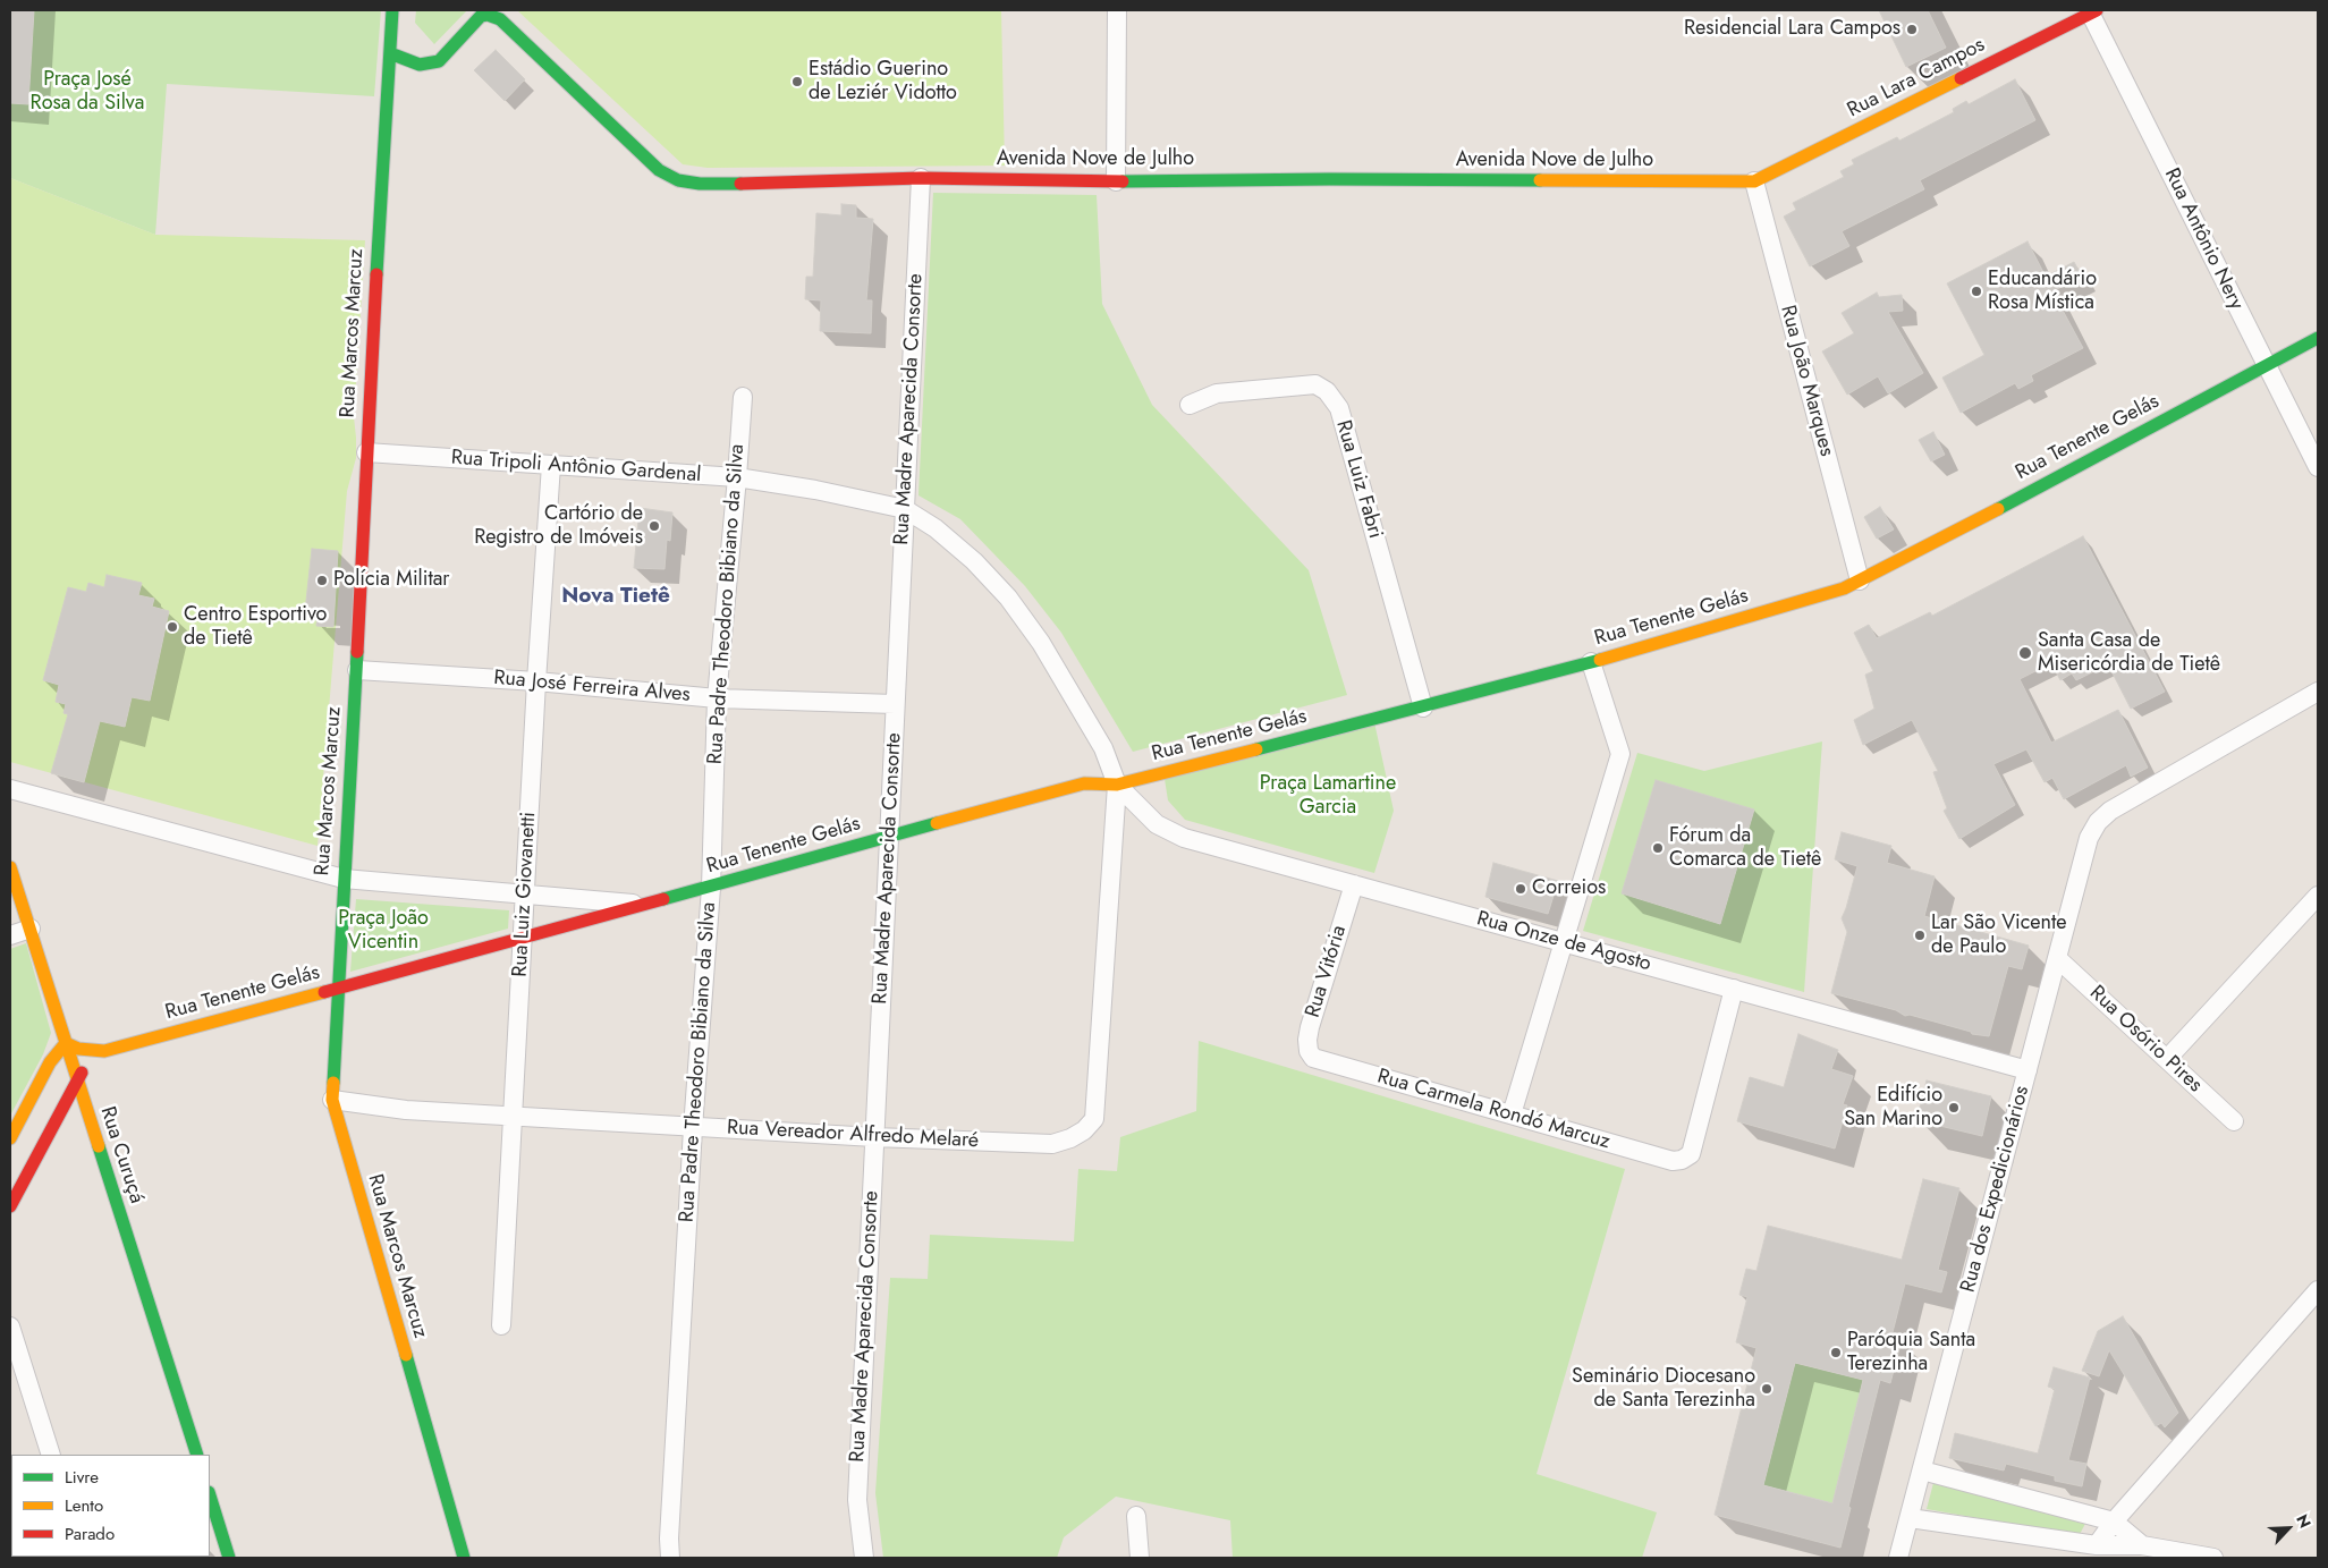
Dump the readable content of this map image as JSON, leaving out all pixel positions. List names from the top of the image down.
{
  "streets": {
    "street": [
      "Rua Lara Campos",
      "Avenida Nove de Julho",
      "Rua Antônio Nery",
      "Rua Marcos Marcuz",
      "Rua João Marques",
      "Rua Madre Aparecida Consorte",
      "Rua Tenente Gelás",
      "Rua Tripoli Antônio Gardenal",
      "Rua Luiz Fabri",
      "Rua Padre Theodoro Bibiano da Silva",
      "Rua José Ferreira Alves",
      "Rua Luiz Giovanetti",
      "Rua Onze de Agosto",
      "Rua Vitória",
      "Rua Osório Pires",
      "Rua Carmela Rondó Marcuz",
      "Rua Vereador Alfredo Melaré",
      "Rua Curuçá",
      "Rua dos Expedicionários"
    ]
  },
  "crossings": [
    ["Rua Lara Campos", "Avenida Nove de Julho"],
    ["Rua Lara Campos", "Rua Antônio Nery"],
    ["Rua Lara Campos", "Rua João Marques"],
    ["Avenida Nove de Julho", "Rua João Marques"],
    ["Avenida Nove de Julho", "Rua Madre Aparecida Consorte"],
    ["Rua Antônio Nery", "Rua Tenente Gelás"],
    ["Rua Marcos Marcuz", "Rua Tenente Gelás"],
    ["Rua Marcos Marcuz", "Rua Tripoli Antônio Gardenal"],
    ["Rua Marcos Marcuz", "Rua José Ferreira Alves"],
    ["Rua Marcos Marcuz", "Rua Vereador Alfredo Melaré"],
    ["Rua João Marques", "Rua Tenente Gelás"],
    ["Rua Madre Aparecida Consorte", "Rua Tenente Gelás"],
    ["Rua Madre Aparecida Consorte", "Rua Tripoli Antônio Gardenal"],
    ["Rua Madre Aparecida Consorte", "Rua José Ferreira Alves"],
    ["Rua Madre Aparecida Consorte", "Rua Vereador Alfredo Melaré"],
    ["Rua Tenente Gelás", "Rua Tripoli Antônio Gardenal"],
    ["Rua Tenente Gelás", "Rua Luiz Fabri"],
    ["Rua Tenente Gelás", "Rua Padre Theodoro Bibiano da Silva"],
    ["Rua Tenente Gelás", "Rua Luiz Giovanetti"],
    ["Rua Tenente Gelás", "Rua Onze de Agosto"],
    ["Rua Tenente Gelás", "Rua Vereador Alfredo Melaré"],
    ["Rua Tenente Gelás", "Rua Curuçá"],
    ["Rua Tripoli Antônio Gardenal", "Rua Padre Theodoro Bibiano da Silva"],
    ["Rua Tripoli Antônio Gardenal", "Rua Luiz Giovanetti"],
    ["Rua Tripoli Antônio Gardenal", "Rua Onze de Agosto"],
    ["Rua Tripoli Antônio Gardenal", "Rua Vereador Alfredo Melaré"],
    ["Rua Padre Theodoro Bibiano da Silva", "Rua José Ferreira Alves"],
    ["Rua Padre Theodoro Bibiano da Silva", "Rua Vereador Alfredo Melaré"],
    ["Rua José Ferreira Alves", "Rua Luiz Giovanetti"],
    ["Rua Luiz Giovanetti", "Rua Vereador Alfredo Melaré"],
    ["Rua Onze de Agosto", "Rua Vitória"],
    ["Rua Onze de Agosto", "Rua Carmela Rondó Marcuz"],
    ["Rua Onze de Agosto", "Rua Vereador Alfredo Melaré"],
    ["Rua Onze de Agosto", "Rua dos Expedicionários"],
    ["Rua Vitória", "Rua Carmela Rondó Marcuz"],
    ["Rua Osório Pires", "Rua dos Expedicionários"]
  ],
  "districts": ["Nova Tietê"],
  "parks": ["Praça José Rosa da Silva", "Praça Lamartine Garcia", "Praça João Vicentin"],
  "places": [
    "Residencial Lara Campos",
    "Estádio Guerino de Leziér Vidotto",
    "Educandário Rosa Mística",
    "Cartório de Registro de Imóveis",
    "Polícia Militar",
    "Centro Esportivo de Tietê",
    "Santa Casa de Misericórdia de Tietê",
    "Fórum da Comarca de Tietê",
    "Correios",
    "Lar São Vicente de Paulo",
    "Edifício San Marino",
    "Paróquia Santa Terezinha",
    "Seminário Diocesano de Santa Terezinha"
  ],
  "legend": ["Livre", "Lento", "Parado"],
  "north": "top right"
}
